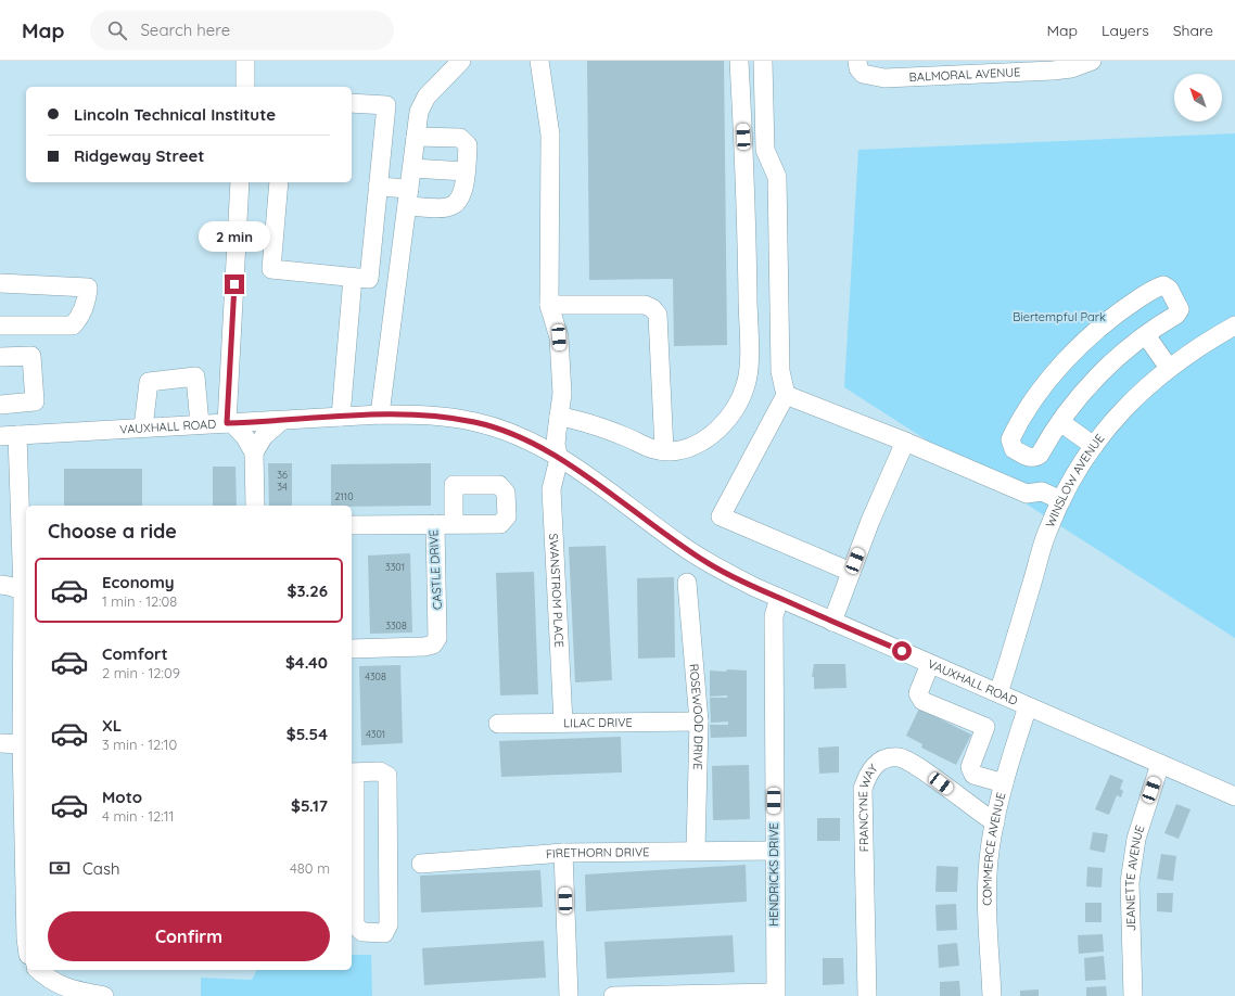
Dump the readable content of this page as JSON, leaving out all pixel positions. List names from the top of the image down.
{
  "streets": {
    "street": [
      "BALMORAL AVENUE",
      "VAUXHALL ROAD",
      "WINSLOW AVENUE",
      "CASTLE DRIVE",
      "SWANSTROM PLACE",
      "ROSEWOOD DRIVE",
      "LILAC DRIVE",
      "FRANCYNE WAY",
      "COMMERCE AVENUE",
      "FIRETHORN DRIVE",
      "HENDRICKS DRIVE",
      "JEANETTE AVENUE"
    ]
  },
  "crossings": [
    ["VAUXHALL ROAD", "WINSLOW AVENUE"],
    ["VAUXHALL ROAD", "SWANSTROM PLACE"],
    ["VAUXHALL ROAD", "COMMERCE AVENUE"],
    ["VAUXHALL ROAD", "HENDRICKS DRIVE"],
    ["VAUXHALL ROAD", "JEANETTE AVENUE"],
    ["SWANSTROM PLACE", "LILAC DRIVE"],
    ["ROSEWOOD DRIVE", "LILAC DRIVE"],
    ["ROSEWOOD DRIVE", "FIRETHORN DRIVE"],
    ["FRANCYNE WAY", "COMMERCE AVENUE"],
    ["FIRETHORN DRIVE", "HENDRICKS DRIVE"]
  ],
  "parks": ["Biertempful Park"],
  "house_numbers": [
    "36",
    "34",
    "2110",
    "3301",
    "3308",
    "4308",
    "4301"
  ],
  "north": "top left",
  "page": {
    "header": "Map",
    "search": "Search here",
    "nav": ["Map", "Layers", "Share"],
    "banner": ["Lincoln Technical Institute", "Ridgeway Street"],
    "bubble": "2 min",
    "heading": "Choose a ride",
    "list": [
      {
        "name": "Economy",
        "note": "1 min · 12:08",
        "value": "$3.26"
      },
      {
        "name": "Comfort",
        "note": "2 min · 12:09",
        "value": "$4.40"
      },
      {
        "name": "XL",
        "note": "3 min · 12:10",
        "value": "$5.54"
      },
      {
        "name": "Moto",
        "note": "4 min · 12:11",
        "value": "$5.17"
      }
    ],
    "pay": ["Cash", "480 m"],
    "buttons": "Confirm"
  }
}
